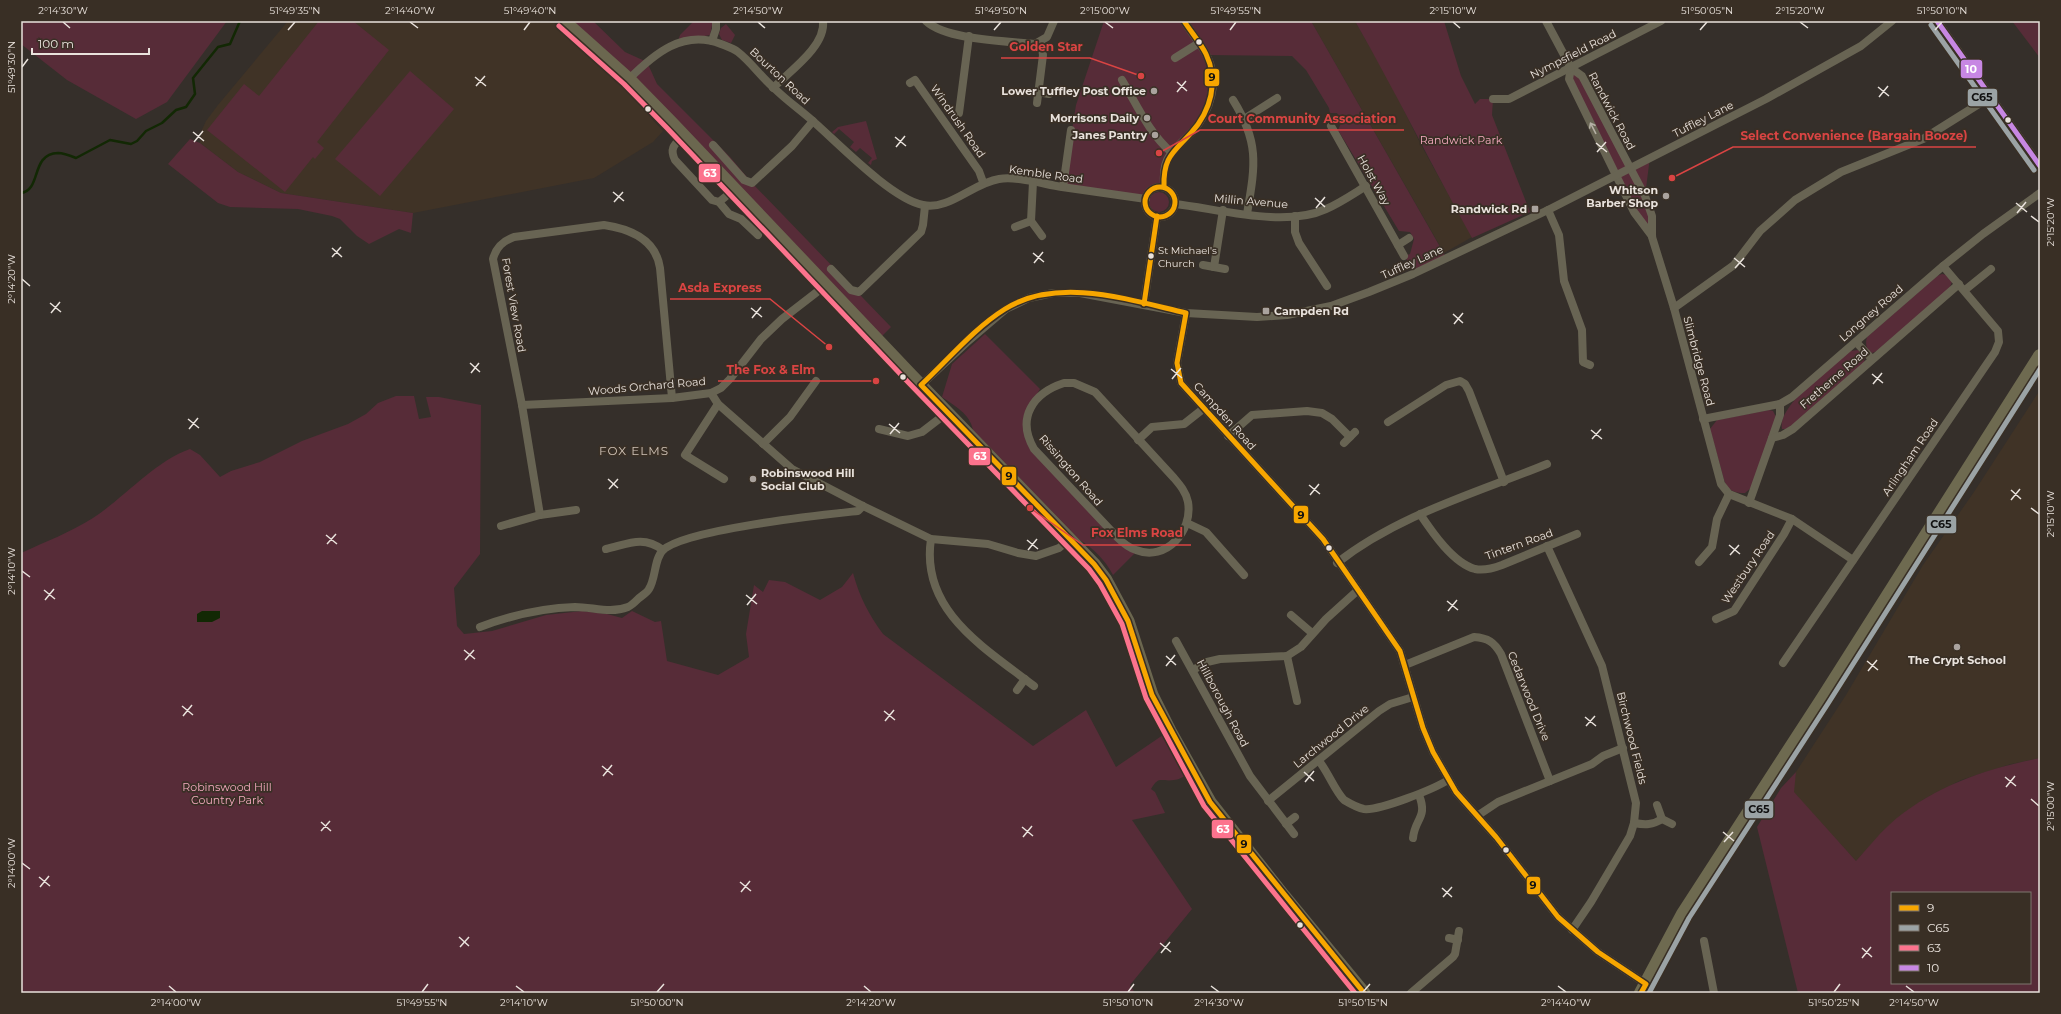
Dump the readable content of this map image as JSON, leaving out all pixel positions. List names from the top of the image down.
{
  "streets": {
    "street": [
      "Nympsfield Road",
      "Bourton Road",
      "Randwick Road",
      "Tuffley Lane",
      "Windrush Road",
      "Kemble Road",
      "Holst Way",
      "Millin Avenue",
      "Forest View Road",
      "Longney Road",
      "Slimbridge Road",
      "Fretherne Road",
      "Woods Orchard Road",
      "Campden Road",
      "Arlingham Road",
      "Rissington Road",
      "Tintern Road",
      "Westbury Road",
      "Cedarwood Drive",
      "Hillborough Road",
      "Larchwood Drive",
      "Birchwood Fields"
    ]
  },
  "crossings": [
    ["Nympsfield Road", "Randwick Road"],
    ["Bourton Road", "Kemble Road"],
    ["Randwick Road", "Tuffley Lane"],
    ["Randwick Road", "Slimbridge Road"],
    ["Tuffley Lane", "Slimbridge Road"],
    ["Tuffley Lane", "Campden Road"],
    ["Windrush Road", "Kemble Road"],
    ["Kemble Road", "Millin Avenue"],
    ["Holst Way", "Millin Avenue"],
    ["Forest View Road", "Woods Orchard Road"],
    ["Longney Road", "Slimbridge Road"],
    ["Longney Road", "Arlingham Road"],
    ["Fretherne Road", "Arlingham Road"],
    ["Campden Road", "Cedarwood Drive"],
    ["Campden Road", "Larchwood Drive"],
    ["Campden Road", "Birchwood Fields"],
    ["Tintern Road", "Birchwood Fields"],
    ["Hillborough Road", "Larchwood Drive"]
  ],
  "districts": ["FOX ELMS"],
  "parks": ["Randwick Park", "Robinswood Hill Country Park"],
  "places": {
    "other": [
      "Golden Star",
      "Lower Tuffley Post Office",
      "Morrisons Daily",
      "Janes Pantry",
      "Court Community Association",
      "Select Convenience (Bargain Booze)",
      "Whitson Barber Shop",
      "St Michael's Church",
      "Asda Express",
      "The Fox & Elm",
      "Robinswood Hill Social Club",
      "Fox Elms Road",
      "The Crypt School"
    ],
    "transit": ["Randwick Rd", "Campden Rd"]
  },
  "lines": [
    "transit line 9",
    "transit line 10",
    "transit line C65",
    "transit line 63"
  ],
  "legend": [
    "9",
    "C65",
    "63",
    "10"
  ],
  "scale_bar": "100 m",
  "coordinates": [
    "2°14'30\"W",
    "51°49'35\"N",
    "2°14'40\"W",
    "51°49'40\"N",
    "2°14'50\"W",
    "51°49'50\"N",
    "2°15'00\"W",
    "51°49'55\"N",
    "2°15'10\"W",
    "51°50'05\"N",
    "2°15'20\"W",
    "51°50'10\"N",
    "51°49'30\"N",
    "2°14'20\"W",
    "2°14'10\"W",
    "2°14'00\"W",
    "51°50'00\"N",
    "51°50'15\"N",
    "51°50'25\"N"
  ]
}
